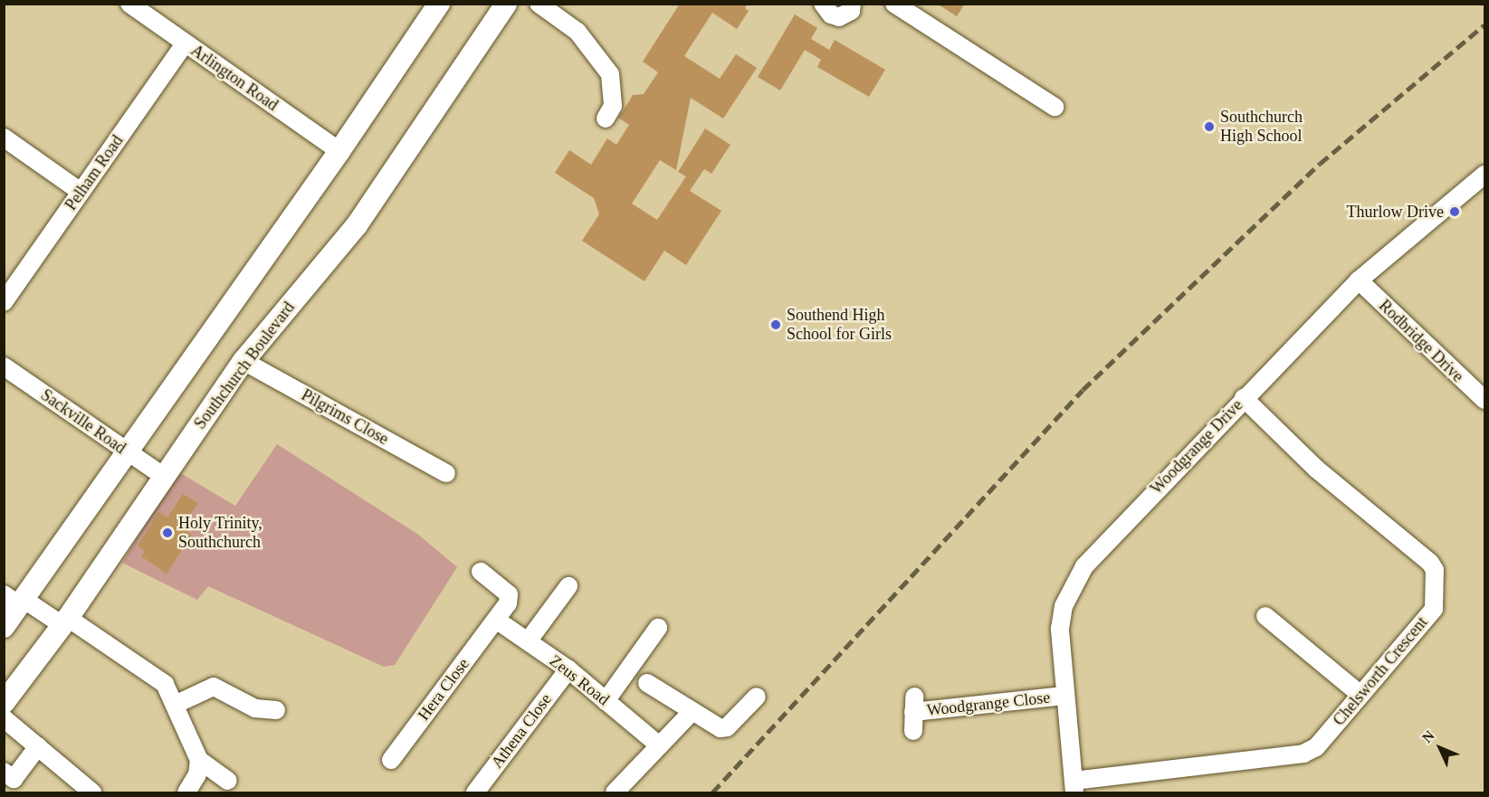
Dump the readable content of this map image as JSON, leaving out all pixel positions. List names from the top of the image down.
{
  "streets": {
    "main road": ["Southchurch Boulevard"],
    "street": [
      "Arlington Road",
      "Pelham Road",
      "Rodbridge Drive",
      "Pilgrims Close",
      "Sackville Road",
      "Woodgrange Drive",
      "Chelsworth Crescent",
      "Zeus Road",
      "Hera Close",
      "Woodgrange Close",
      "Athena Close"
    ]
  },
  "crossings": [
    ["Arlington Road", "Pelham Road"],
    ["Rodbridge Drive", "Woodgrange Drive"],
    ["Southchurch Boulevard", "Pilgrims Close"],
    ["Southchurch Boulevard", "Sackville Road"],
    ["Woodgrange Drive", "Chelsworth Crescent"],
    ["Woodgrange Drive", "Woodgrange Close"],
    ["Zeus Road", "Hera Close"],
    ["Zeus Road", "Athena Close"]
  ],
  "places": [
    "Southchurch High School",
    "Thurlow Drive",
    "Southend High School for Girls",
    "Holy Trinity, Southchurch"
  ],
  "north": "top left"
}
